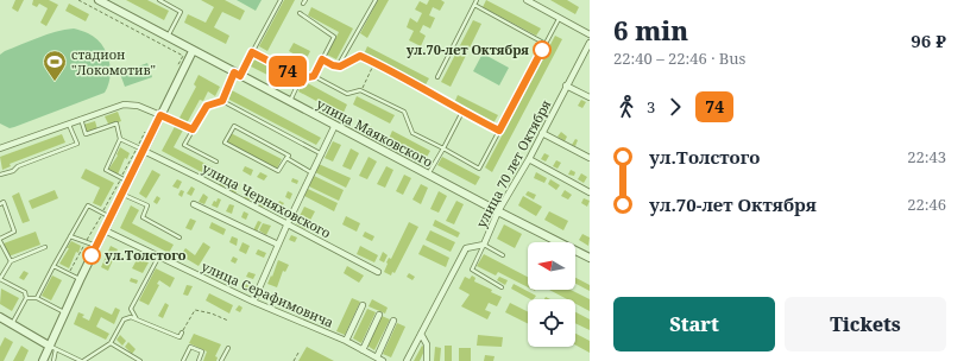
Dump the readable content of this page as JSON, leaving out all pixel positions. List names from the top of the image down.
{
  "streets": {
    "street": [
      "улица Маяковского",
      "улица 70 лет Октября",
      "улица Черняховского",
      "улица Серафимовича"
    ]
  },
  "crossings": [
    ["улица Маяковского", "улица 70 лет Октября"]
  ],
  "places": {
    "other": ["ул.70-лет Октября", "ул.Толстого"],
    "sports": ["стадион \"Локомотив\""]
  },
  "lines": ["bus line 74"],
  "north": "left",
  "page": {
    "on_map": "74",
    "heading": ["6 min", "22:40 – 22:46 · Bus", "96 ₽"],
    "legs": ["3", "74"],
    "list": [
      {
        "name": "ул.Толстого",
        "value": "22:43"
      },
      {
        "name": "ул.70-лет Октября",
        "value": "22:46"
      }
    ],
    "buttons": ["Start", "Tickets"]
  }
}
